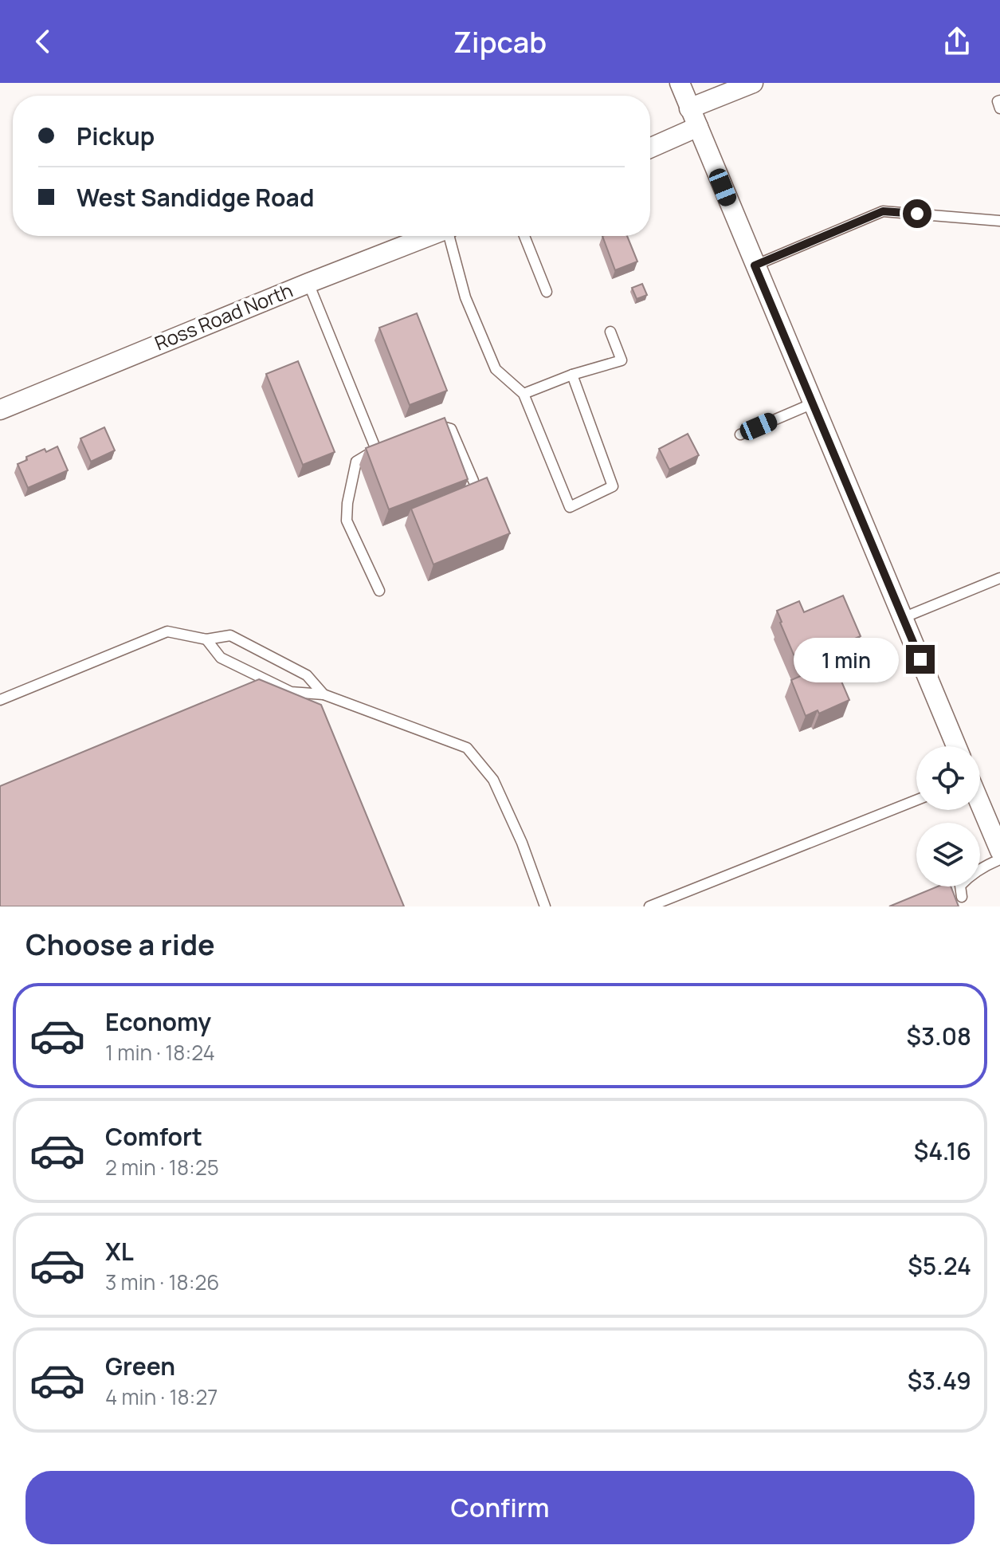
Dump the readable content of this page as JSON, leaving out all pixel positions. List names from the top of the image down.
{
  "streets": {
    "street": ["Ross Road North"]
  },
  "page": {
    "header": "Zipcab",
    "banner": ["Pickup", "West Sandidge Road"],
    "bubble": "1 min",
    "heading": "Choose a ride",
    "list": [
      {
        "name": "Economy",
        "note": "1 min · 18:24",
        "value": "$3.08"
      },
      {
        "name": "Comfort",
        "note": "2 min · 18:25",
        "value": "$4.16"
      },
      {
        "name": "XL",
        "note": "3 min · 18:26",
        "value": "$5.24"
      },
      {
        "name": "Green",
        "note": "4 min · 18:27",
        "value": "$3.49"
      }
    ],
    "buttons": "Confirm"
  }
}
